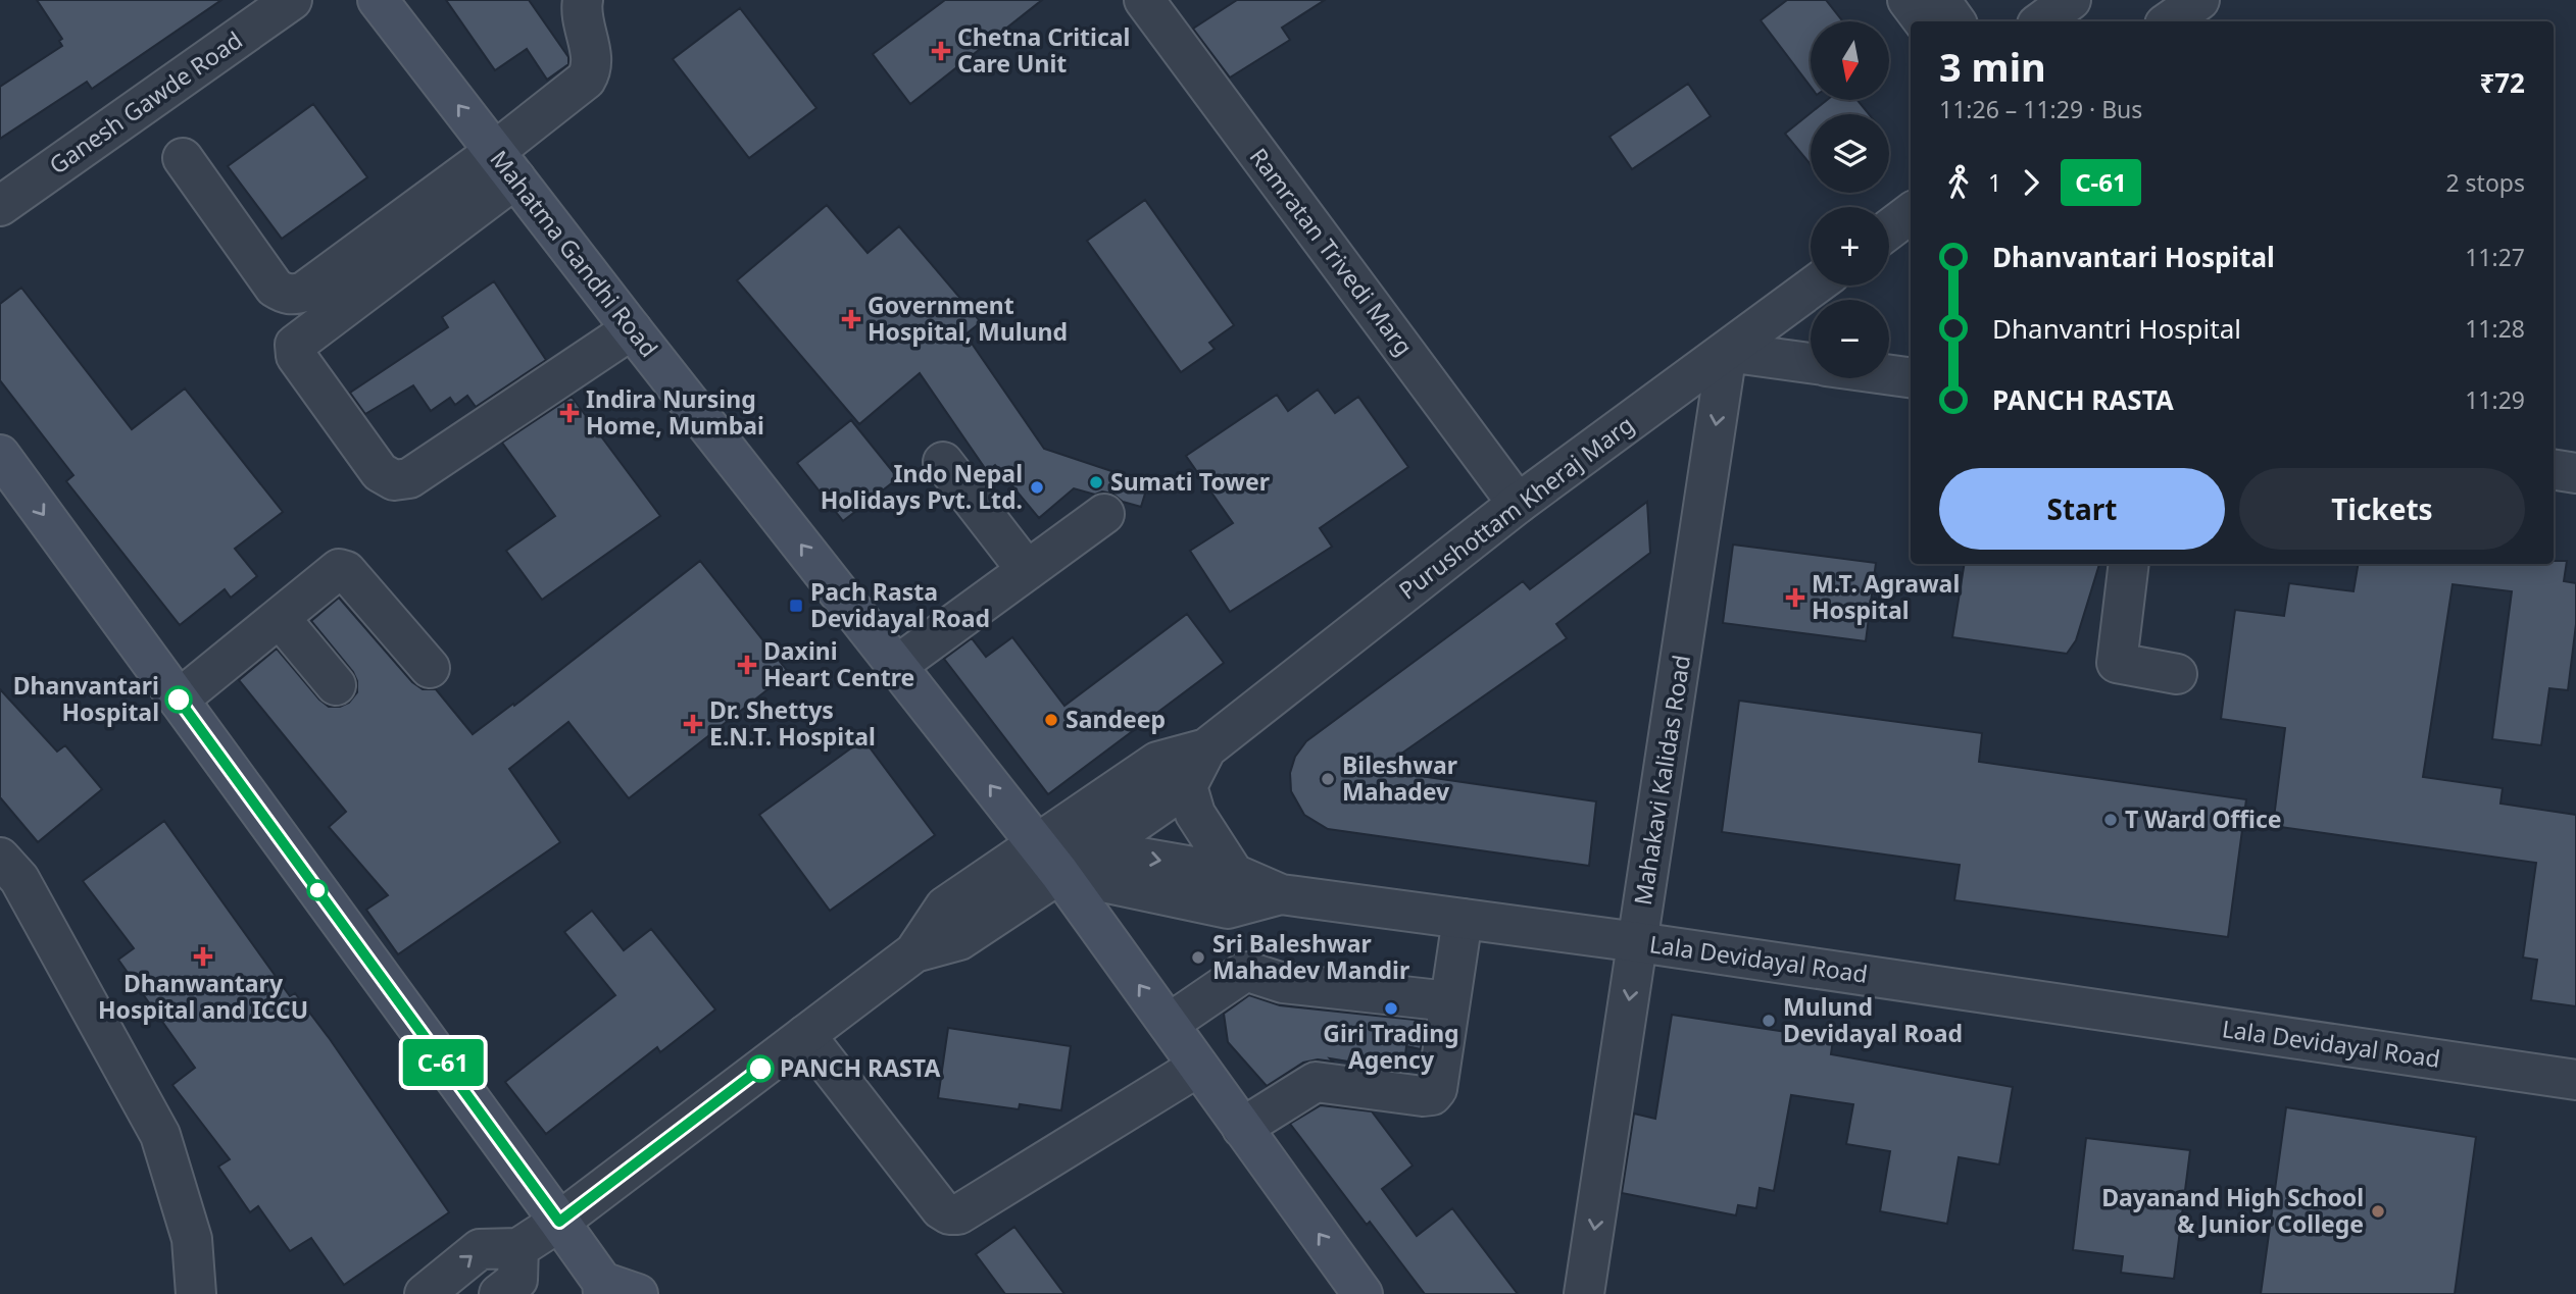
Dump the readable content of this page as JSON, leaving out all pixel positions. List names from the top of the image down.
{
  "streets": {
    "main road": ["Mahatma Gandhi Road"],
    "street": [
      "Ganesh Gawde Road",
      "Ramratan Trivedi Marg",
      "Purushottam Kheraj Marg",
      "Mahakavi Kalidas Road",
      "Lala Devidayal Road"
    ]
  },
  "crossings": [
    ["Ramratan Trivedi Marg", "Purushottam Kheraj Marg"],
    ["Purushottam Kheraj Marg", "Mahakavi Kalidas Road"],
    ["Mahakavi Kalidas Road", "Lala Devidayal Road"]
  ],
  "one_way": ["Mahatma Gandhi Road", "Mahakavi Kalidas Road"],
  "places": {
    "health": [
      "Chetna Critical Care Unit",
      "Government Hospital, Mulund",
      "Indira Nursing Home, Mumbai",
      "M.T. Agrawal Hospital",
      "Daxini Heart Centre",
      "Dr. Shettys E.N.T. Hospital",
      "Dhanwantary Hospital and ICCU"
    ],
    "other": [
      "Sumati Tower",
      "Indo Nepal Holidays Pvt. Ltd.",
      "Dhanvantari Hospital",
      "Sandeep",
      "Bileshwar Mahadev",
      "T Ward Office",
      "Sri Baleshwar Mahadev Mandir",
      "Giri Trading Agency",
      "Mulund Devidayal Road",
      "PANCH RASTA",
      "Dayanand High School & Junior College"
    ],
    "transit": ["Pach Rasta Devidayal Road"]
  },
  "lines": ["bus line C-61"],
  "north": "bottom",
  "page": {
    "on_map": "C-61",
    "map_buttons": ["+", "−"],
    "heading": ["3 min", "11:26 – 11:29 · Bus", "₹72"],
    "legs": ["1", "C-61", "2 stops"],
    "list": [
      {
        "name": "Dhanvantari Hospital",
        "value": "11:27"
      },
      {
        "name": "Dhanvantri Hospital",
        "value": "11:28"
      },
      {
        "name": "PANCH RASTA",
        "value": "11:29"
      }
    ],
    "buttons": ["Start", "Tickets"]
  }
}
